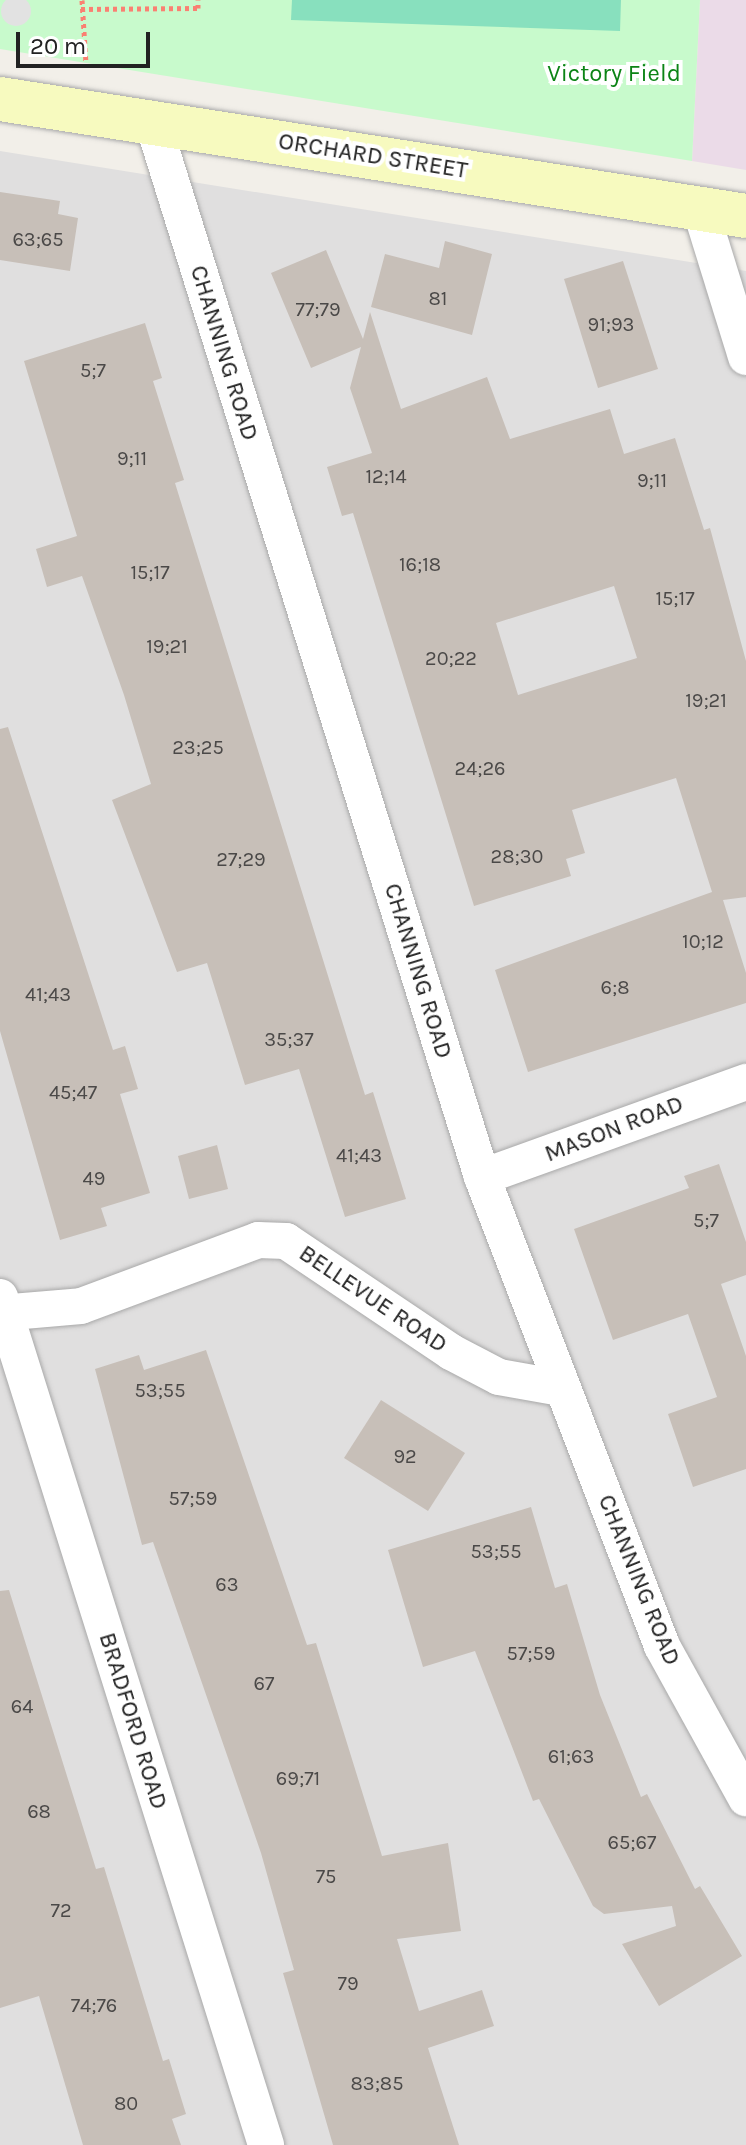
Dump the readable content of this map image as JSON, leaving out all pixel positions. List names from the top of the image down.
{
  "streets": {
    "main road": ["ORCHARD STREET"],
    "street": [
      "CHANNING ROAD",
      "MASON ROAD",
      "BELLEVUE ROAD",
      "BRADFORD ROAD"
    ]
  },
  "crossings": [
    ["ORCHARD STREET", "CHANNING ROAD"],
    ["CHANNING ROAD", "MASON ROAD"],
    ["CHANNING ROAD", "BELLEVUE ROAD"],
    ["BELLEVUE ROAD", "BRADFORD ROAD"]
  ],
  "parks": ["Victory Field"],
  "house_numbers": [
    "63;65",
    "81",
    "77;79",
    "91;93",
    "5;7",
    "9;11",
    "12;14",
    "9;11",
    "16;18",
    "15;17",
    "15;17",
    "19;21",
    "20;22",
    "19;21",
    "23;25",
    "24;26",
    "28;30",
    "27;29",
    "10;12",
    "6;8",
    "41;43",
    "35;37",
    "45;47",
    "41;43",
    "49",
    "5;7",
    "53;55",
    "92",
    "57;59",
    "53;55",
    "63",
    "57;59",
    "67",
    "64",
    "61;63",
    "69;71",
    "68",
    "65;67",
    "75",
    "72",
    "79",
    "74;76",
    "83;85",
    "80"
  ],
  "scale_bar": "20 m"
}
